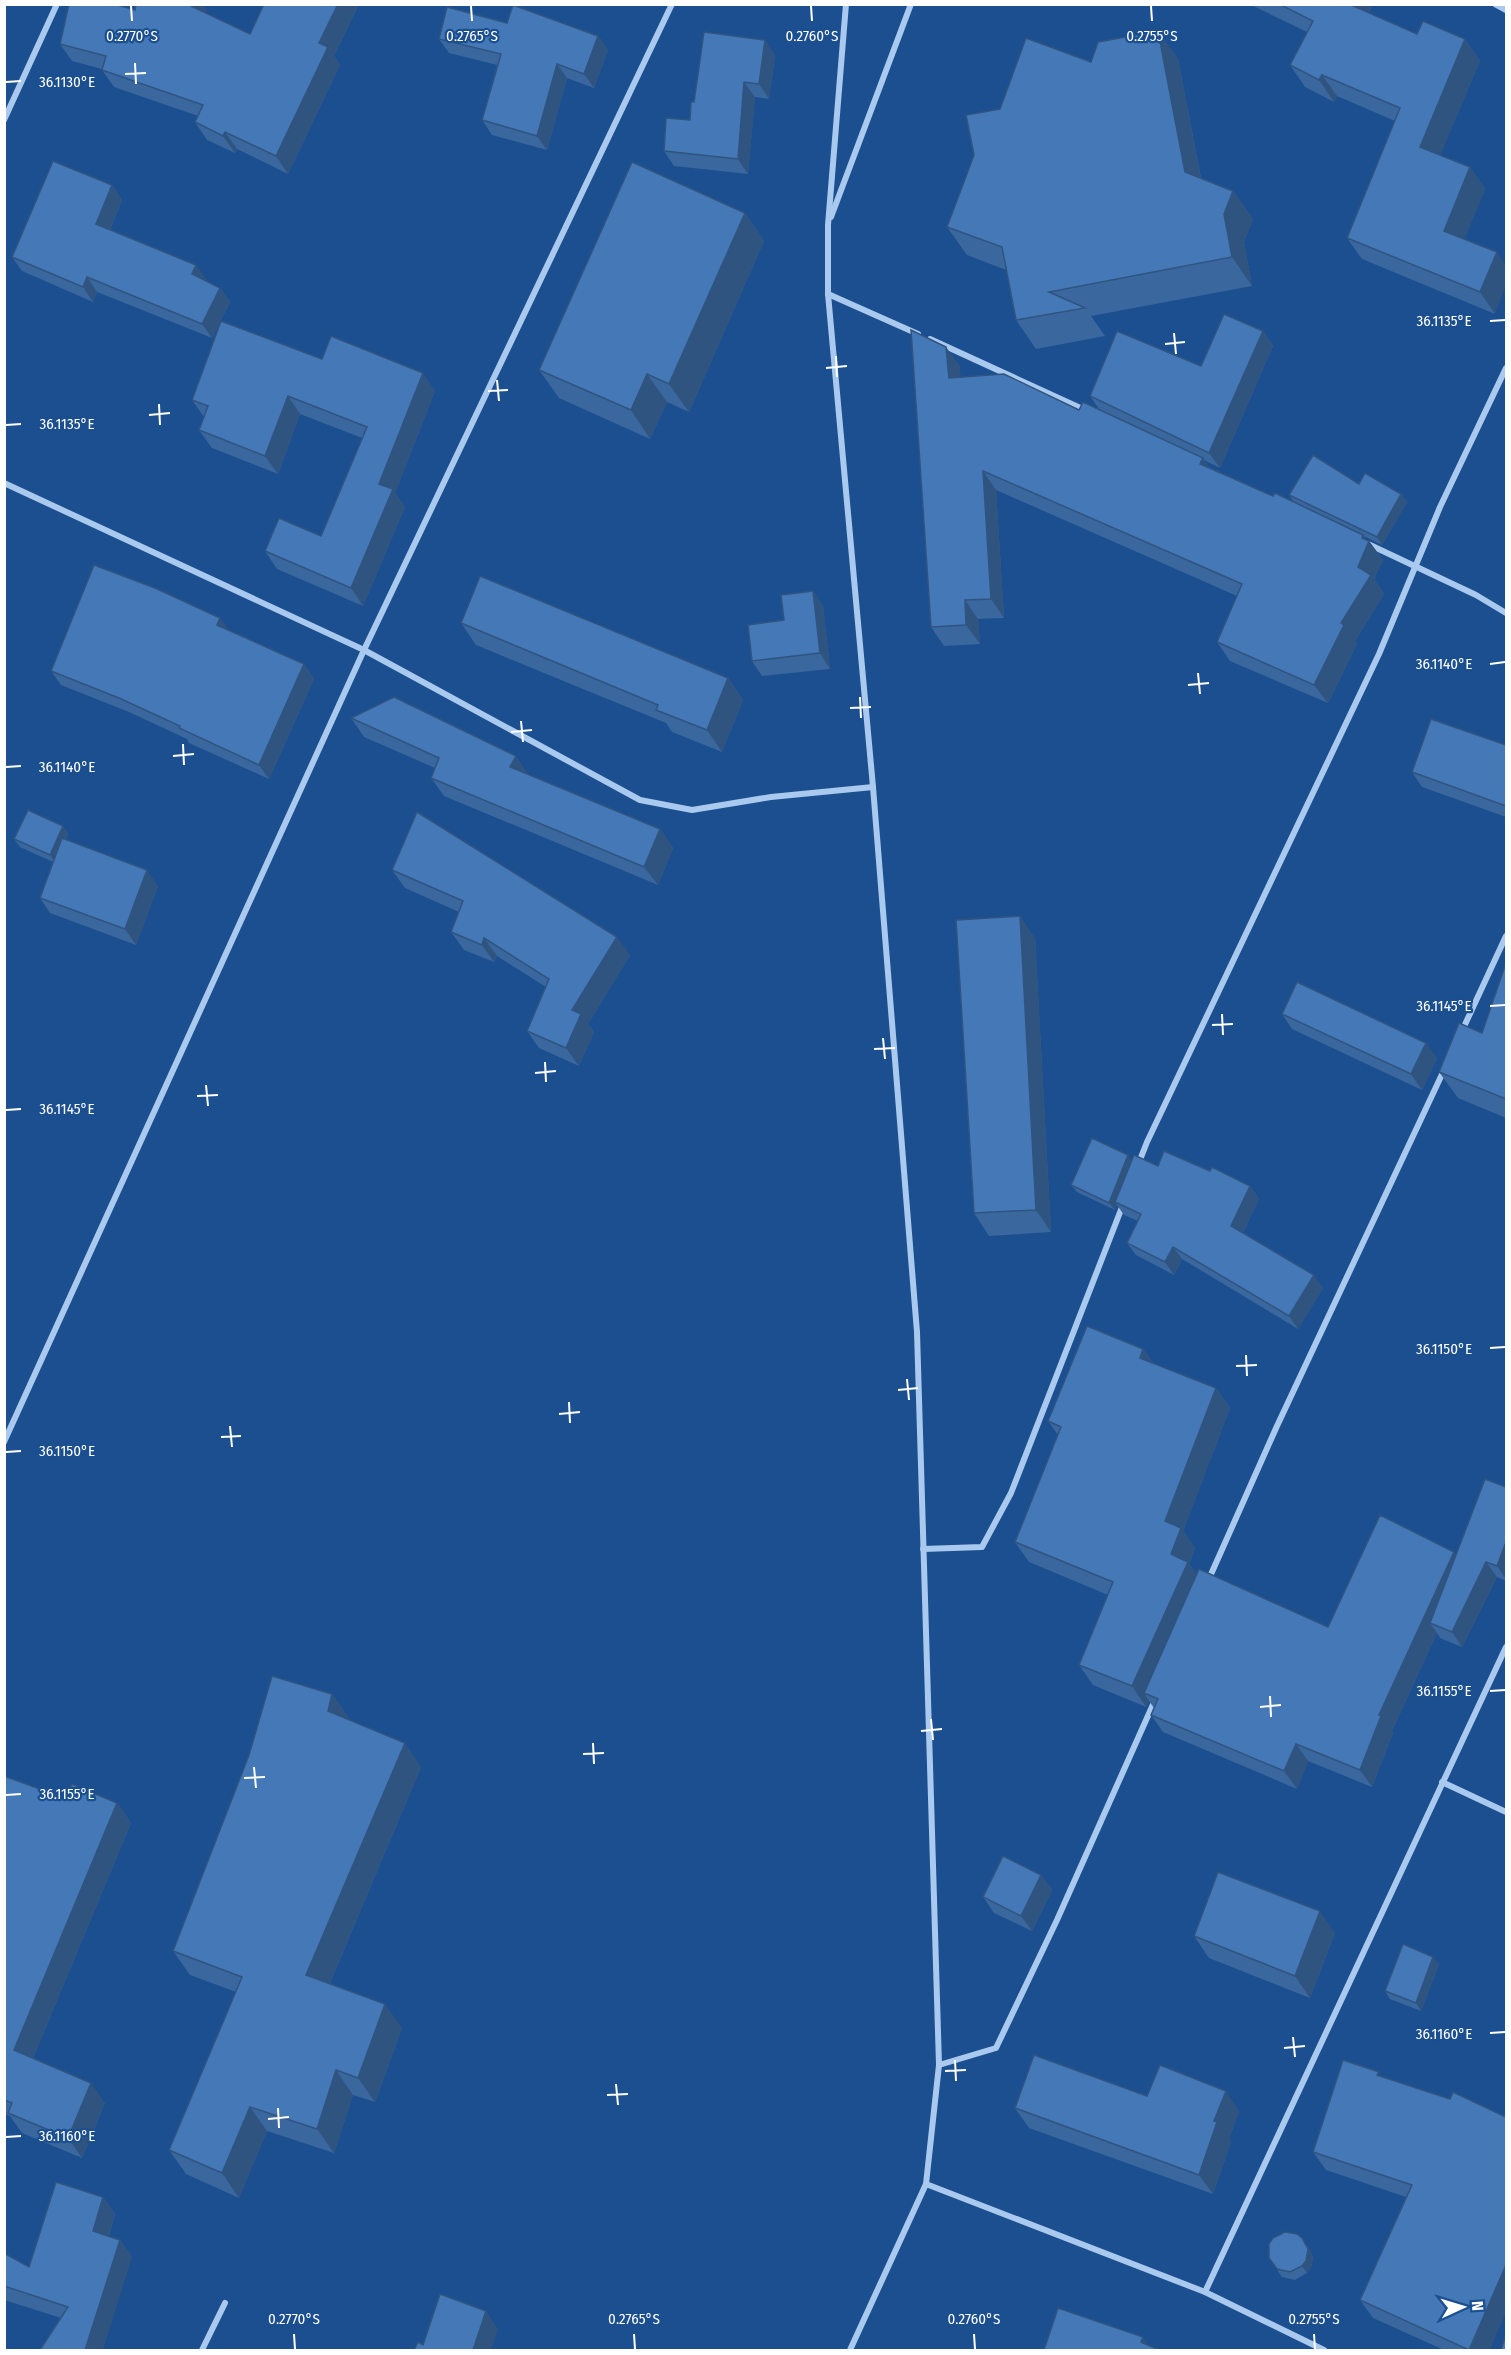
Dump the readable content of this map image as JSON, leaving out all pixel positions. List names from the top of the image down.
{
  "north": "right",
  "coordinates": [
    "0.2770°S",
    "0.2765°S",
    "0.2760°S",
    "0.2755°S",
    "36.1130°E",
    "36.1135°E",
    "36.1140°E",
    "36.1145°E",
    "36.1150°E",
    "36.1155°E",
    "36.1160°E"
  ]
}
